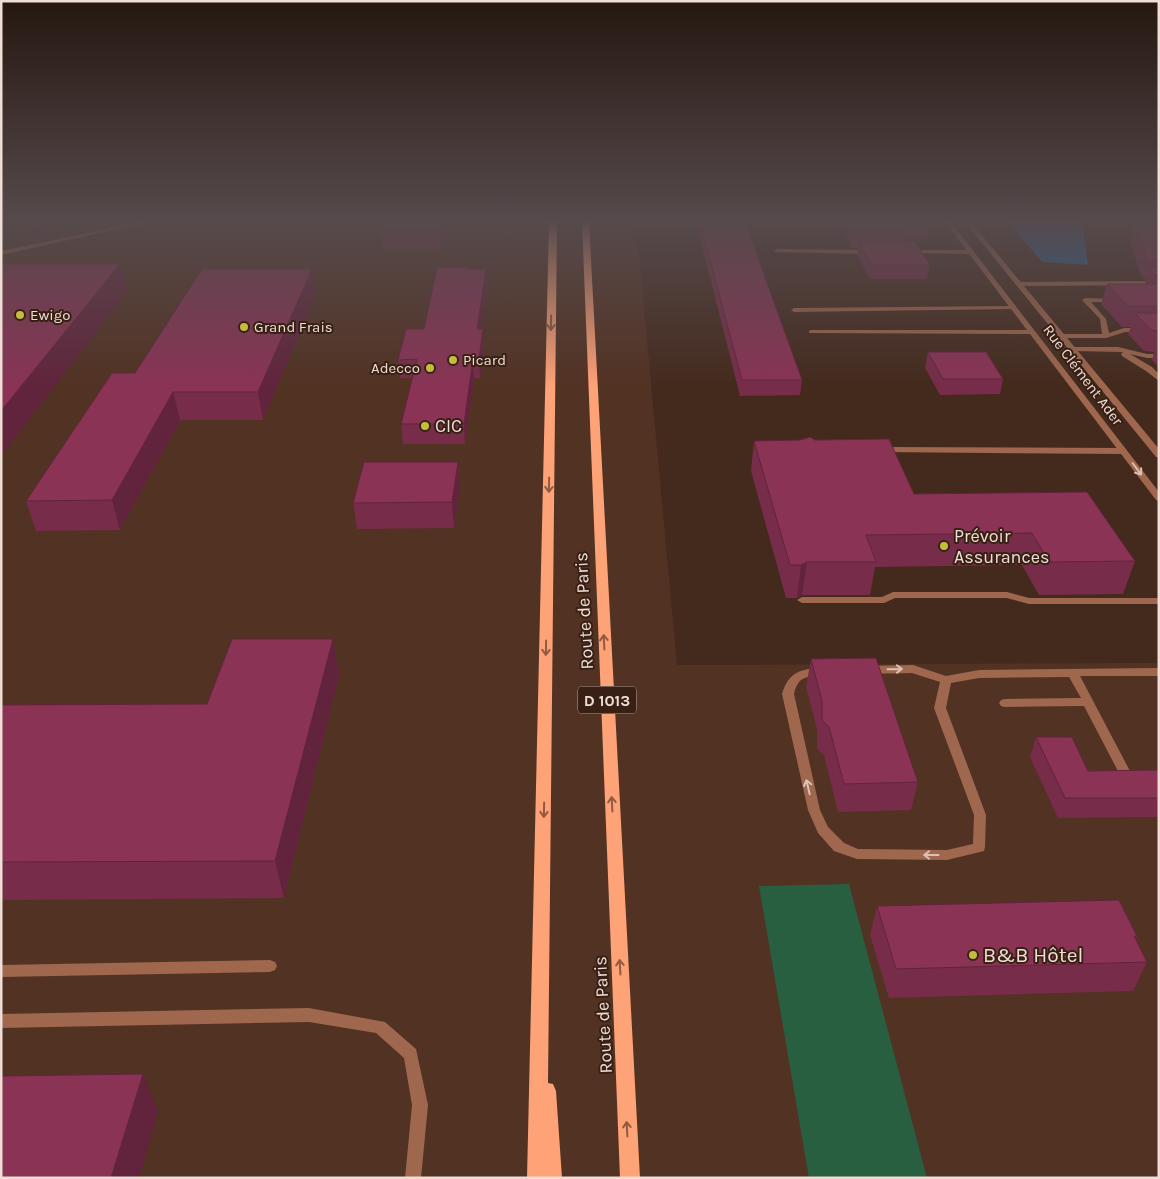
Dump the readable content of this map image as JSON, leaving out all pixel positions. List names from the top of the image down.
{
  "streets": {
    "main road": ["Route de Paris", "D 1013"],
    "street": ["Rue Clément Ader"]
  },
  "places": [
    "Ewigo",
    "Grand Frais",
    "Picard",
    "Adecco",
    "CIC",
    "Prévoir Assurances",
    "B&B Hôtel"
  ]
}
